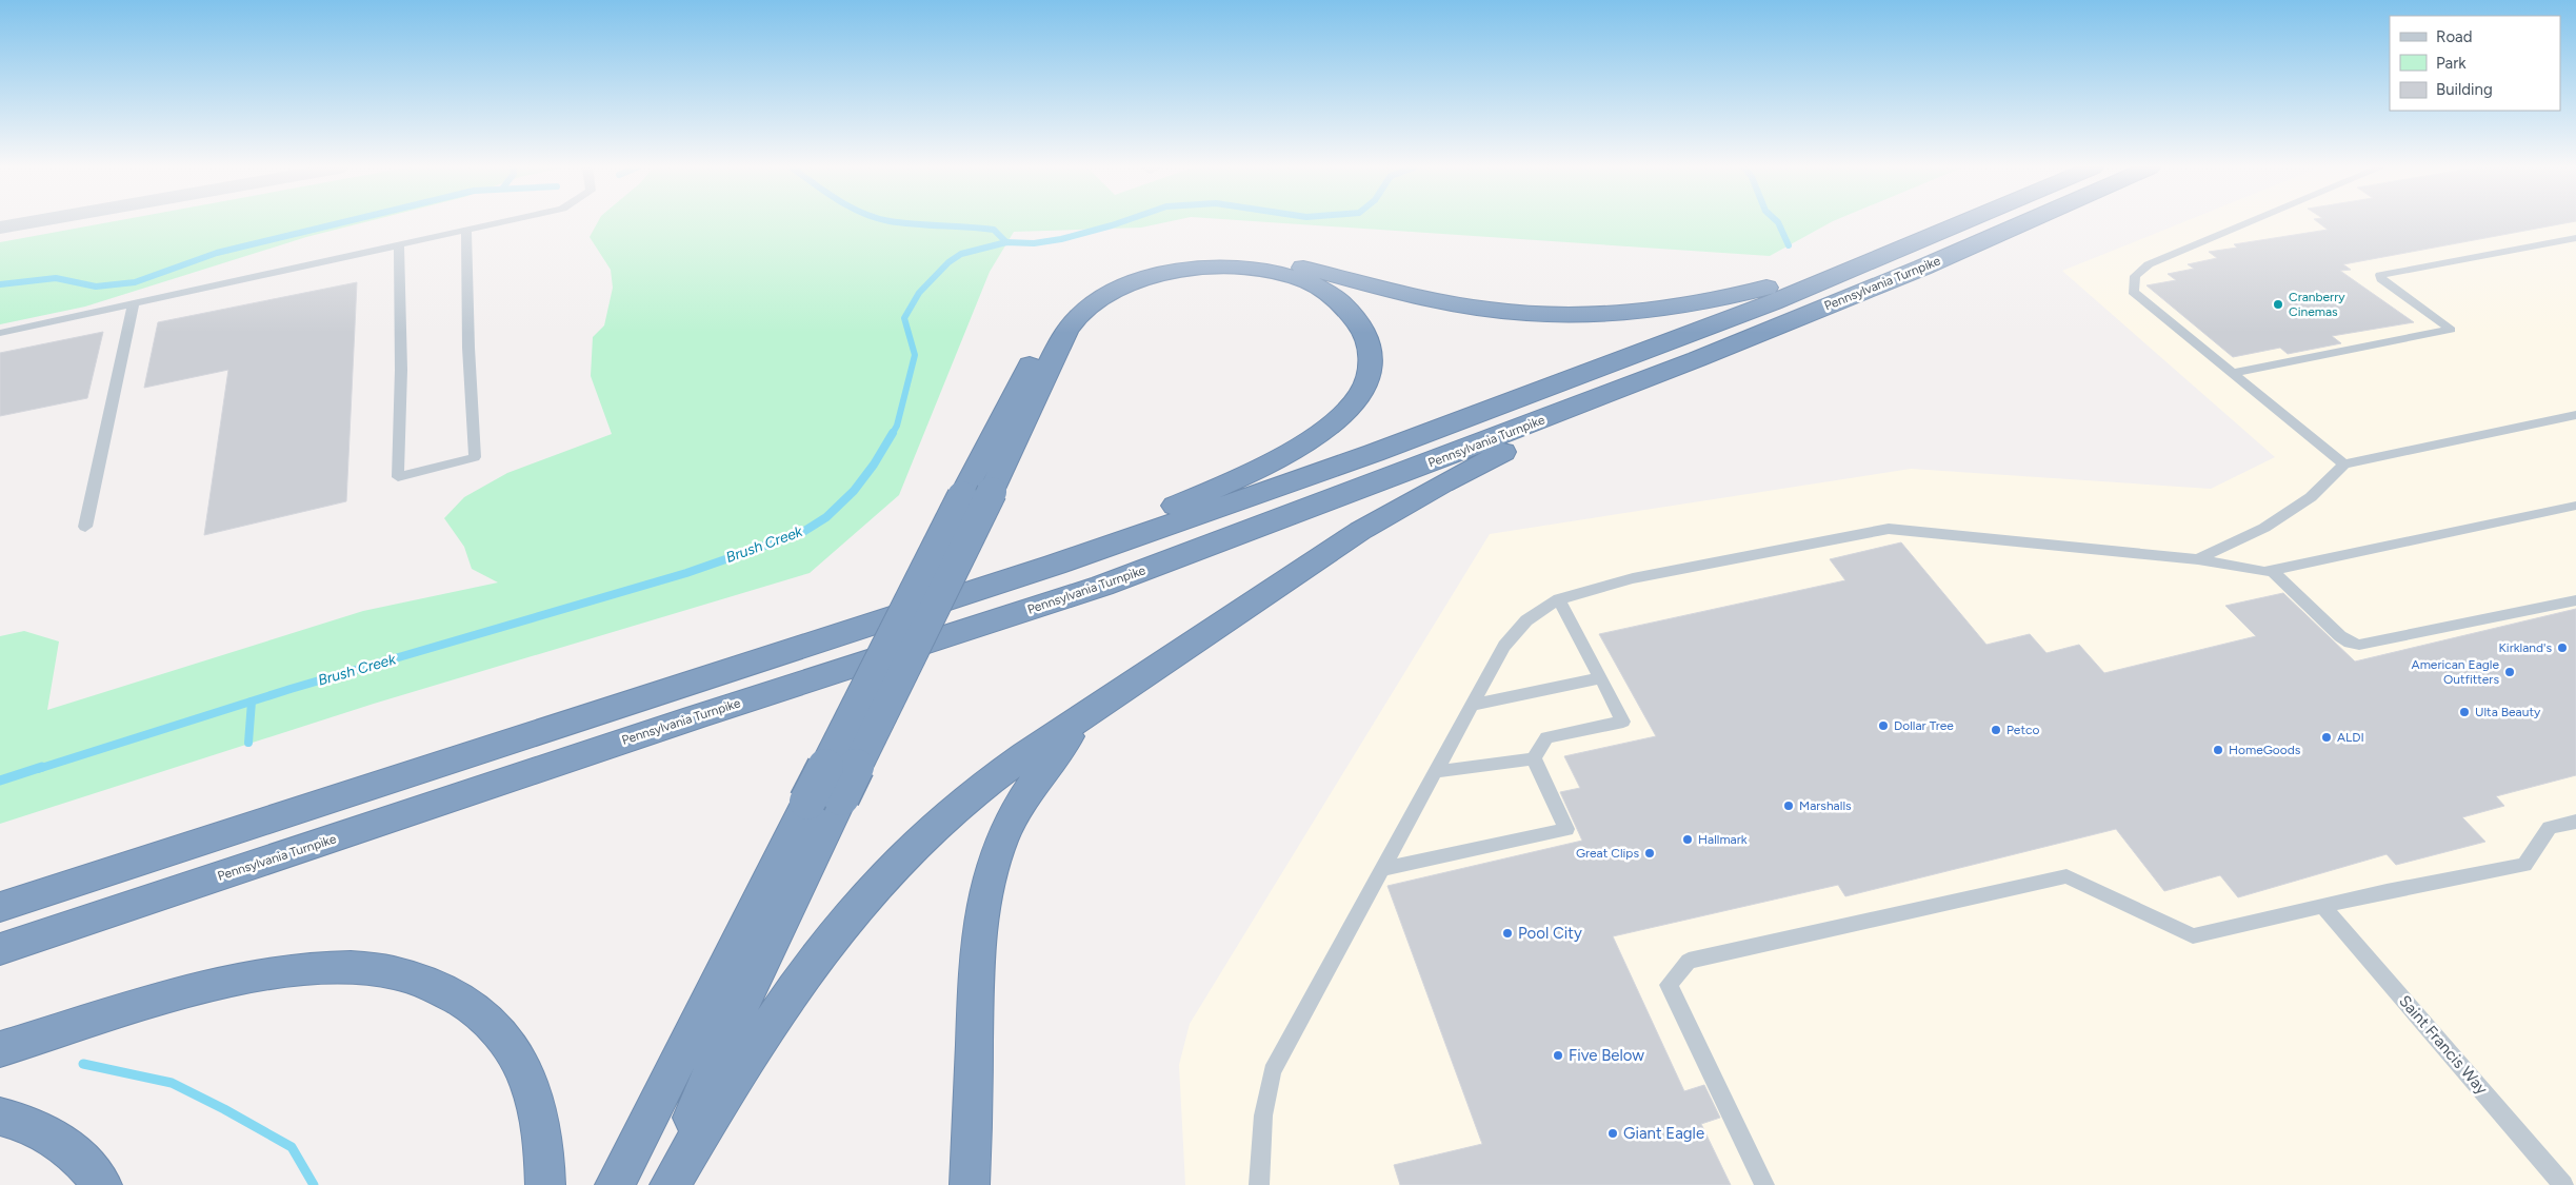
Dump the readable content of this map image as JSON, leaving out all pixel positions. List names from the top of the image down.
{
  "streets": {
    "highway": ["Pennsylvania Turnpike"],
    "lane": ["Saint Francis Way"]
  },
  "water": ["Brush Creek"],
  "places": [
    "Cranberry Cinemas",
    "Kirkland's",
    "American Eagle Outfitters",
    "Ulta Beauty",
    "Dollar Tree",
    "Petco",
    "ALDI",
    "HomeGoods",
    "Marshalls",
    "Hallmark",
    "Great Clips",
    "Pool City",
    "Five Below",
    "Giant Eagle"
  ],
  "legend": ["Road", "Park", "Building"]
}
